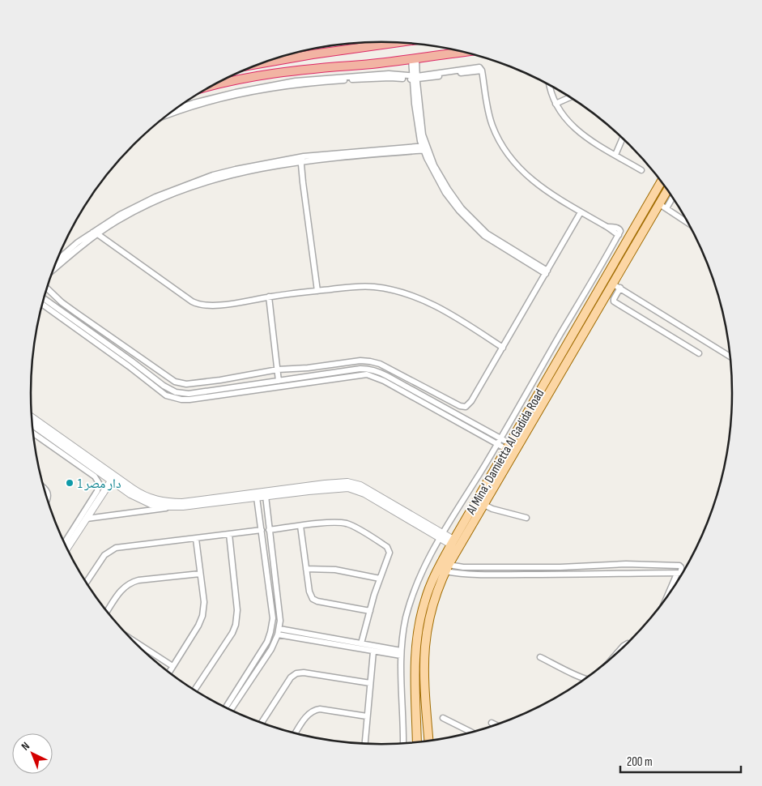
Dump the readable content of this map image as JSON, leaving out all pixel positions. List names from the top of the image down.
{
  "streets": {
    "main road": ["Al Mina', Damietta Al Gadida Road"]
  },
  "places": ["دار مصر 1"],
  "scale_bar": "200 m",
  "north": "top left"
}
